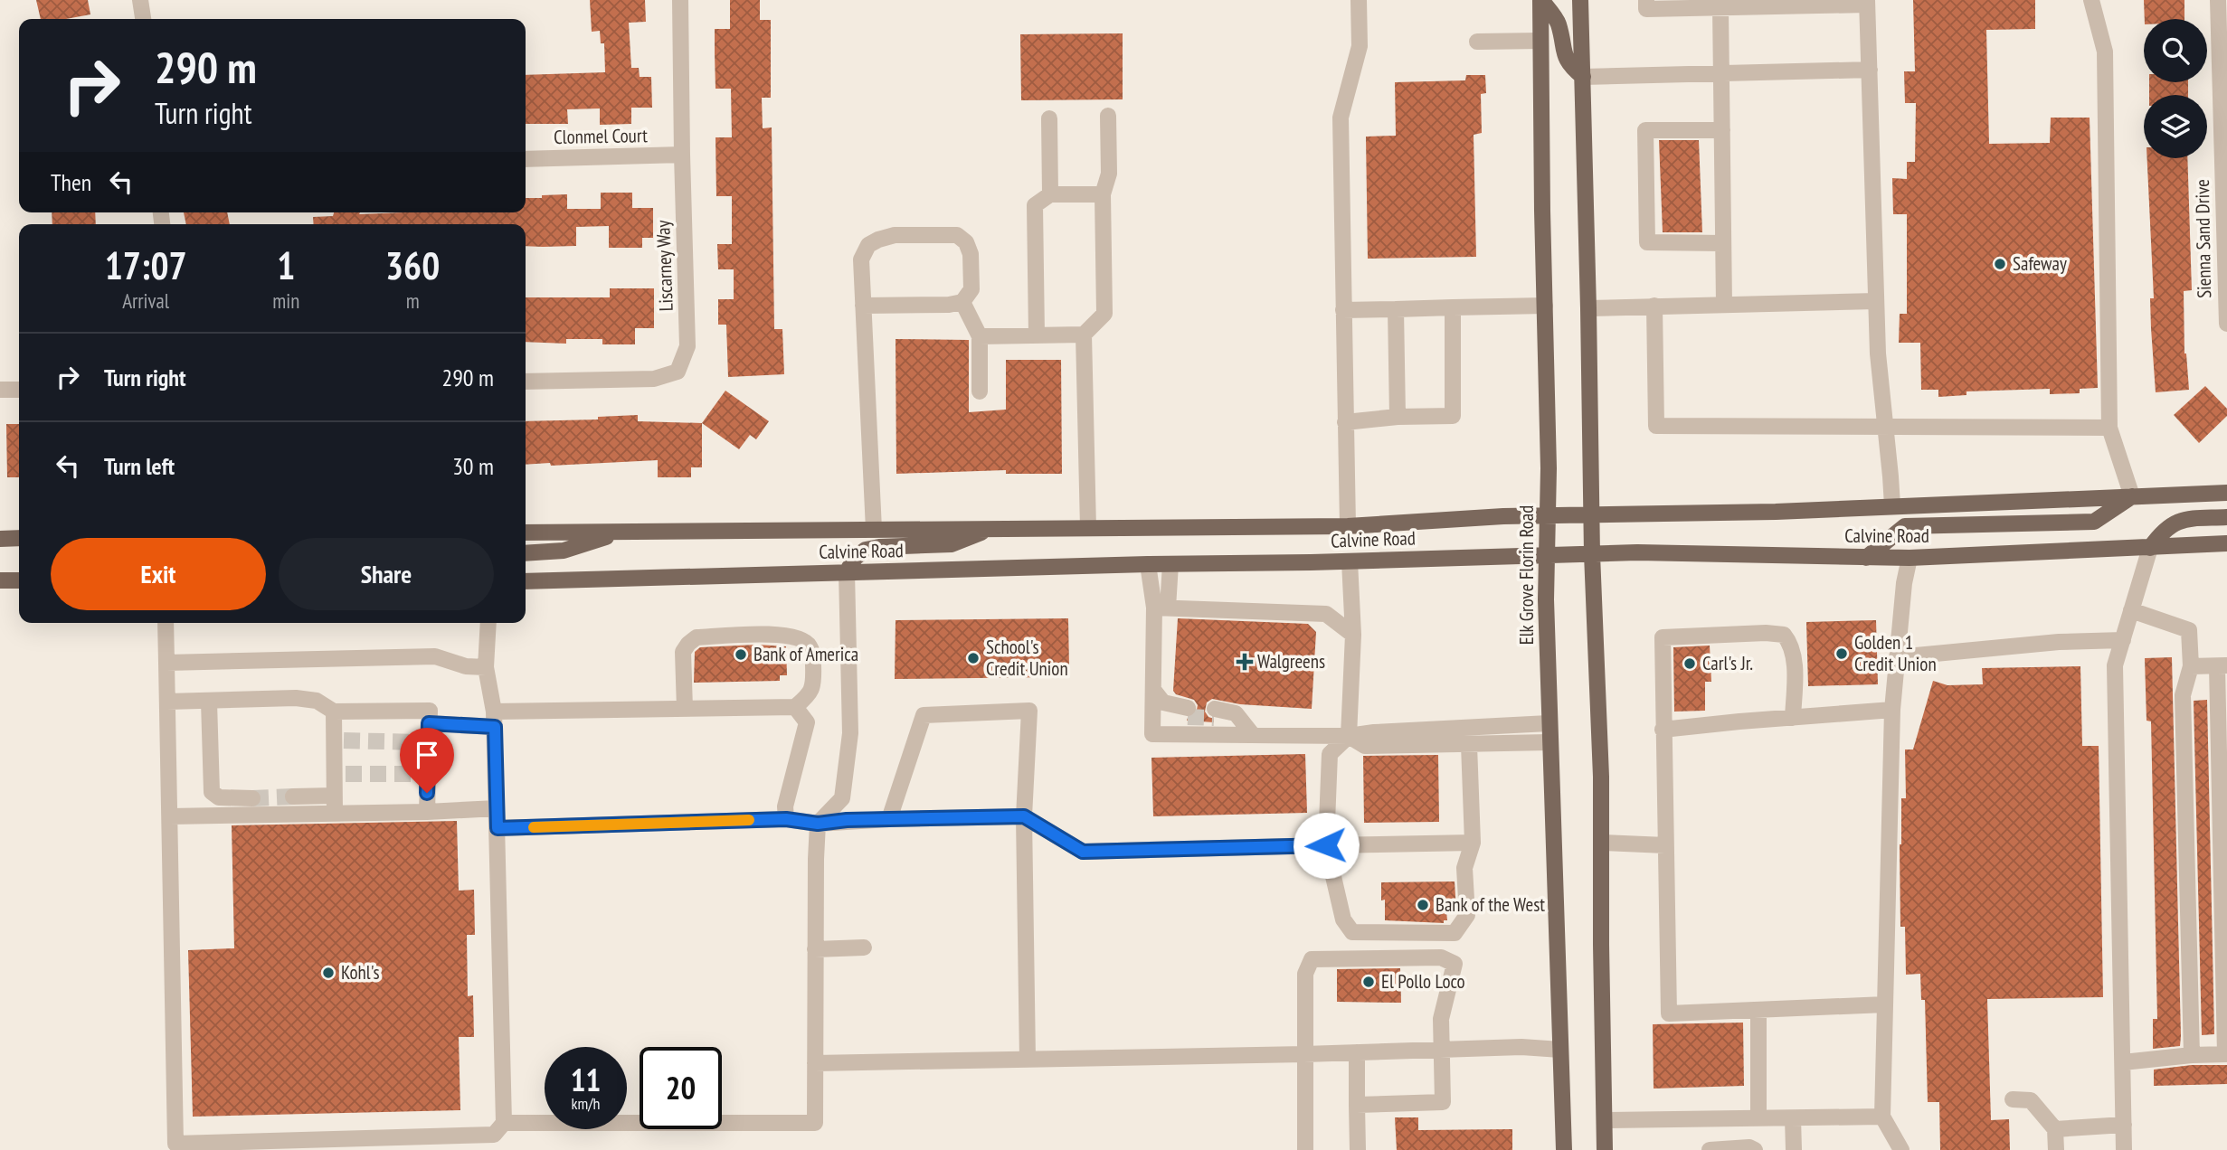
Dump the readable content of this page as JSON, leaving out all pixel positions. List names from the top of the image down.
{
  "streets": {
    "main road": ["Calvine Road", "Elk Grove Florin Road"],
    "street": ["Clonmel Court", "Sienna Sand Drive", "Liscarney Way"]
  },
  "crossings": [
    ["Clonmel Court", "Liscarney Way"],
    ["Calvine Road", "Elk Grove Florin Road"]
  ],
  "places": {
    "other": [
      "Safeway",
      "Golden 1 Credit Union",
      "Bank of America",
      "School's Credit Union",
      "Carl's Jr.",
      "Bank of the West",
      "Kohl's",
      "El Pollo Loco"
    ],
    "health": ["Walgreens"]
  },
  "page": {
    "turn": ["290 m", "Turn right"],
    "then": "Then",
    "eta": [
      "17:07",
      "Arrival",
      "1",
      "min",
      "360",
      "m"
    ],
    "list": [
      {
        "name": "Turn right",
        "value": "290 m"
      },
      {
        "name": "Turn left",
        "value": "30 m"
      }
    ],
    "buttons": ["Exit", "Share"],
    "speed": "11 km/h",
    "limit": "20"
  }
}
